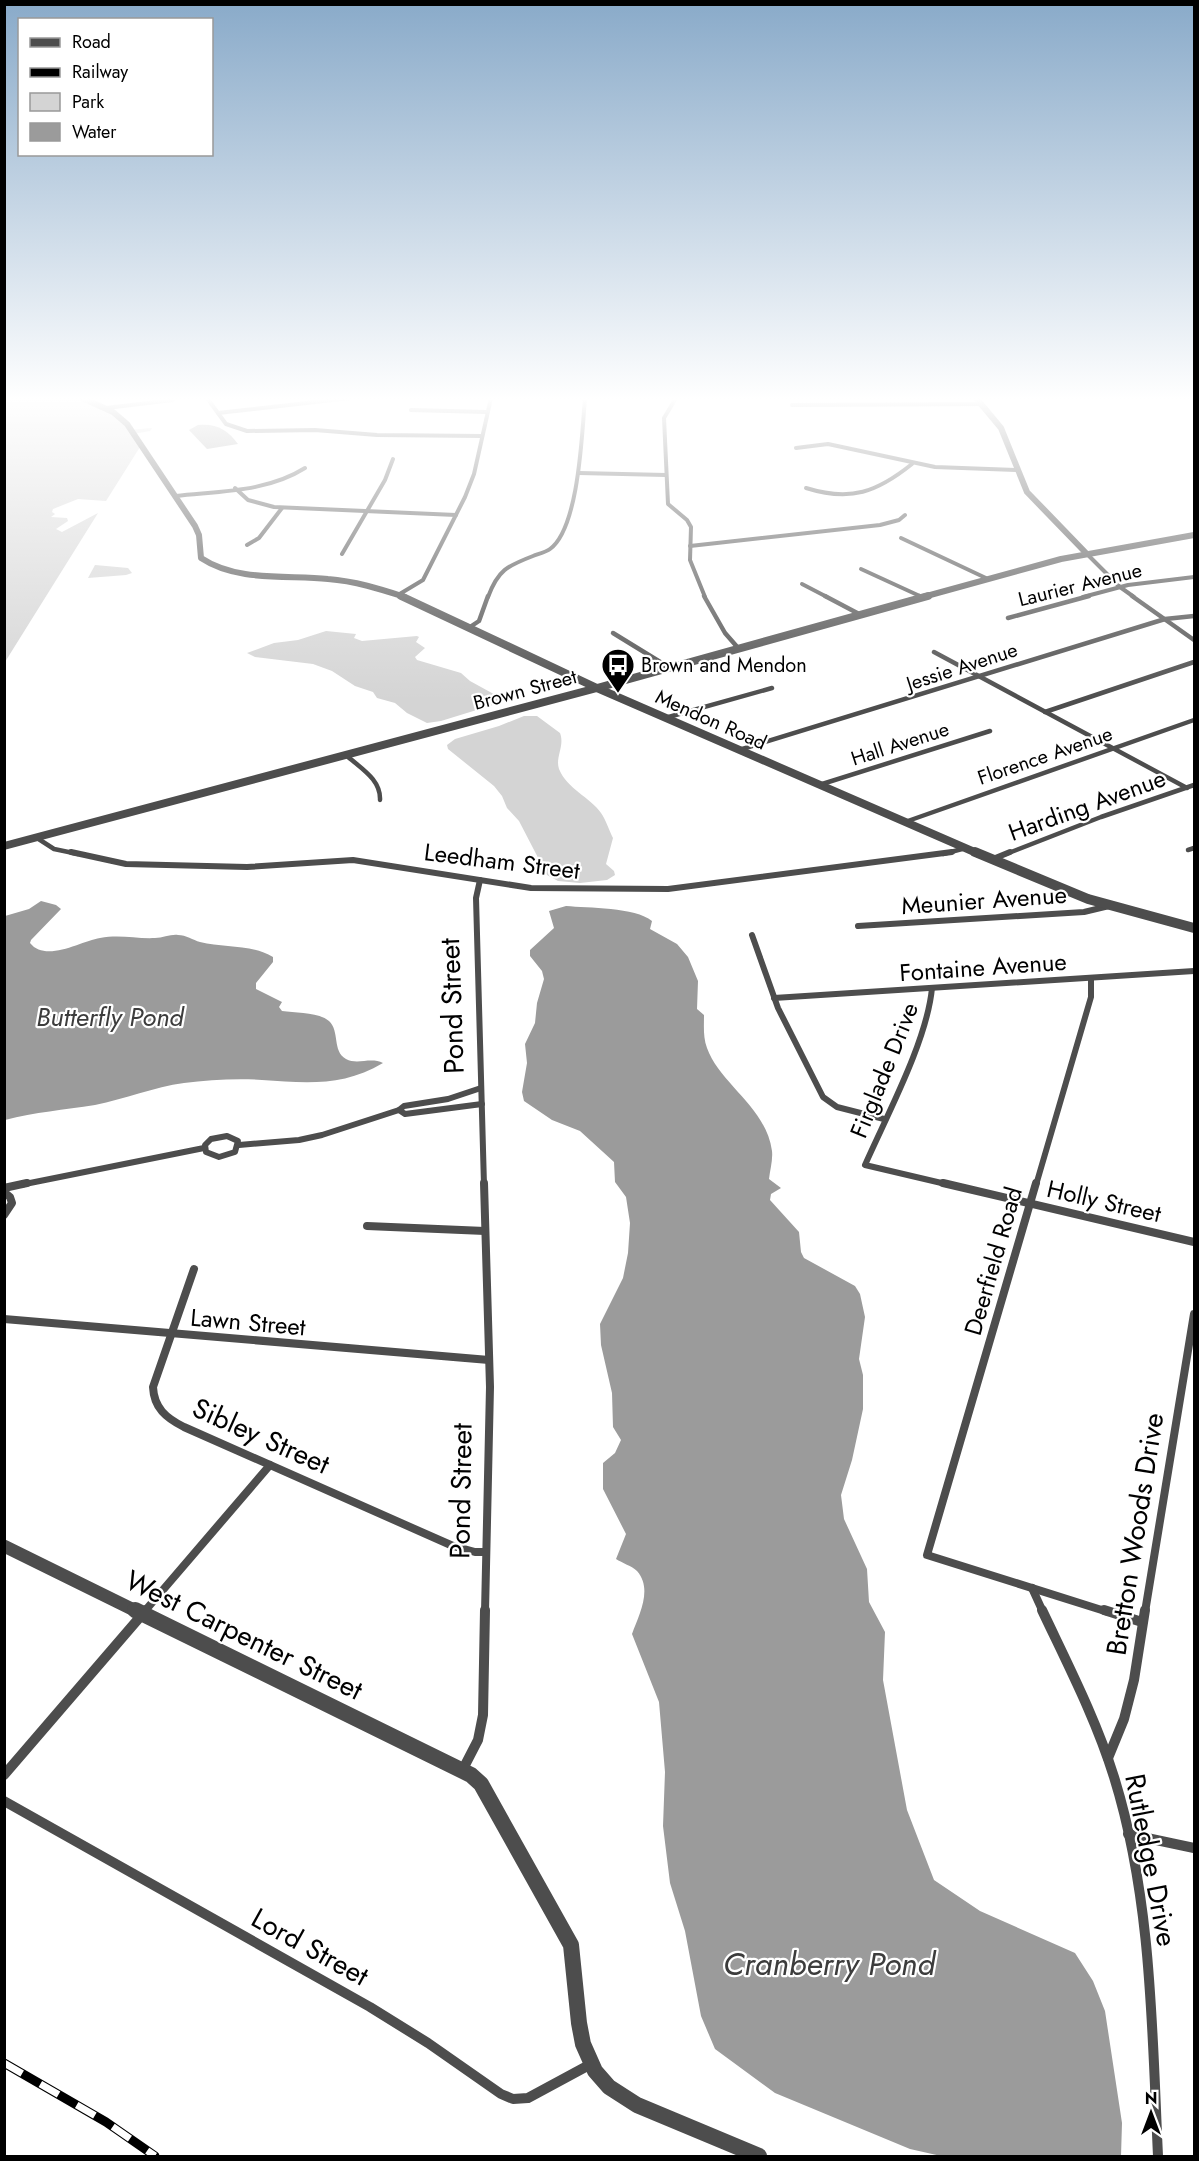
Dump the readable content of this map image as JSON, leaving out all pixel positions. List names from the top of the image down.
{
  "streets": {
    "street": [
      "Laurier Avenue",
      "Jessie Avenue",
      "Brown Street",
      "Mendon Road",
      "Hall Avenue",
      "Florence Avenue",
      "Harding Avenue",
      "Leedham Street",
      "Meunier Avenue",
      "Fontaine Avenue",
      "Pond Street",
      "Firglade Drive",
      "Holly Street",
      "Deerfield Road",
      "Lawn Street",
      "Sibley Street",
      "Bretton Woods Drive",
      "West Carpenter Street",
      "Rutledge Drive",
      "Lord Street"
    ]
  },
  "crossings": [
    ["Jessie Avenue", "Mendon Road"],
    ["Brown Street", "Mendon Road"],
    ["Brown Street", "Leedham Street"],
    ["Mendon Road", "Hall Avenue"],
    ["Mendon Road", "Florence Avenue"],
    ["Mendon Road", "Harding Avenue"],
    ["Mendon Road", "Leedham Street"],
    ["Mendon Road", "Meunier Avenue"],
    ["Leedham Street", "Pond Street"],
    ["Fontaine Avenue", "Firglade Drive"],
    ["Fontaine Avenue", "Deerfield Road"],
    ["Pond Street", "Lawn Street"],
    ["Pond Street", "Sibley Street"],
    ["Pond Street", "West Carpenter Street"],
    ["Firglade Drive", "Holly Street"],
    ["Holly Street", "Deerfield Road"],
    ["Deerfield Road", "Rutledge Drive"],
    ["Lawn Street", "Sibley Street"],
    ["Bretton Woods Drive", "Rutledge Drive"]
  ],
  "water": ["Butterfly Pond", "Cranberry Pond"],
  "places": {
    "bus stop": ["Brown and Mendon"]
  },
  "legend": [
    "Road",
    "Railway",
    "Park",
    "Water"
  ],
  "north": "top"
}
